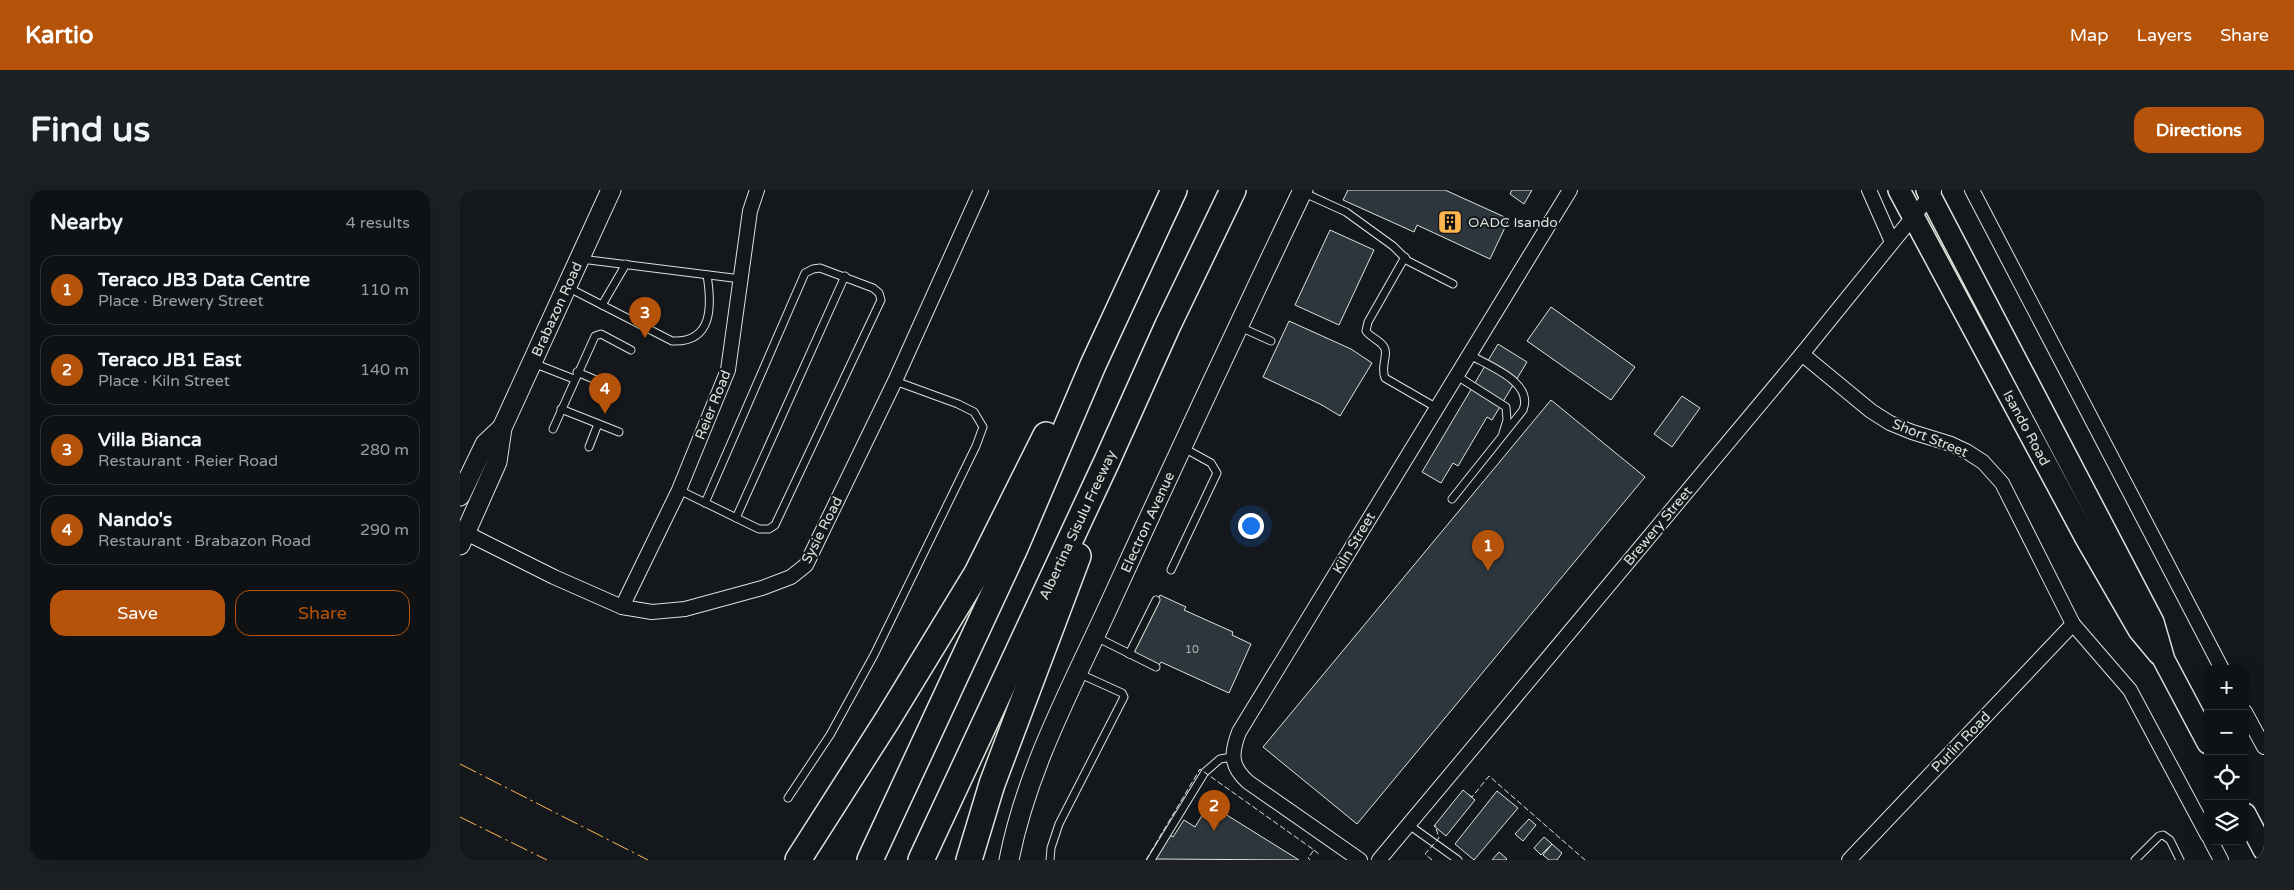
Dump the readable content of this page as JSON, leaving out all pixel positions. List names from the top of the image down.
{
  "streets": {
    "highway": ["Albertina Sisulu Freeway"],
    "main road": ["Brabazon Road", "Isando Road", "Electron Avenue"],
    "street": [
      "Reier Road",
      "Short Street",
      "Brewery Street",
      "Sysie Road",
      "Kiln Street",
      "Purlin Road"
    ]
  },
  "crossings": [
    ["Brabazon Road", "Sysie Road"],
    ["Reier Road", "Sysie Road"],
    ["Isando Road", "Brewery Street"],
    ["Short Street", "Brewery Street"],
    ["Short Street", "Purlin Road"]
  ],
  "places": {
    "building": ["OADC Isando"]
  },
  "house_numbers": ["10"],
  "page": {
    "header": "Kartio",
    "nav": ["Map", "Layers", "Share"],
    "buttons": [
      "Directions",
      ["Save", "Share"]
    ],
    "title": "Find us",
    "heading": ["Nearby", "4 results"],
    "list": [
      {
        "mark": "1",
        "name": "Teraco JB3 Data Centre",
        "note": "Place · Brewery Street",
        "value": "110 m"
      },
      {
        "mark": "2",
        "name": "Teraco JB1 East",
        "note": "Place · Kiln Street",
        "value": "140 m"
      },
      {
        "mark": "3",
        "name": "Villa Bianca",
        "note": "Restaurant · Reier Road",
        "value": "280 m"
      },
      {
        "mark": "4",
        "name": "Nando's",
        "note": "Restaurant · Brabazon Road",
        "value": "290 m"
      }
    ],
    "pins": [
      "3",
      "4",
      "1",
      "2"
    ],
    "map_buttons": ["+", "−"]
  }
}
